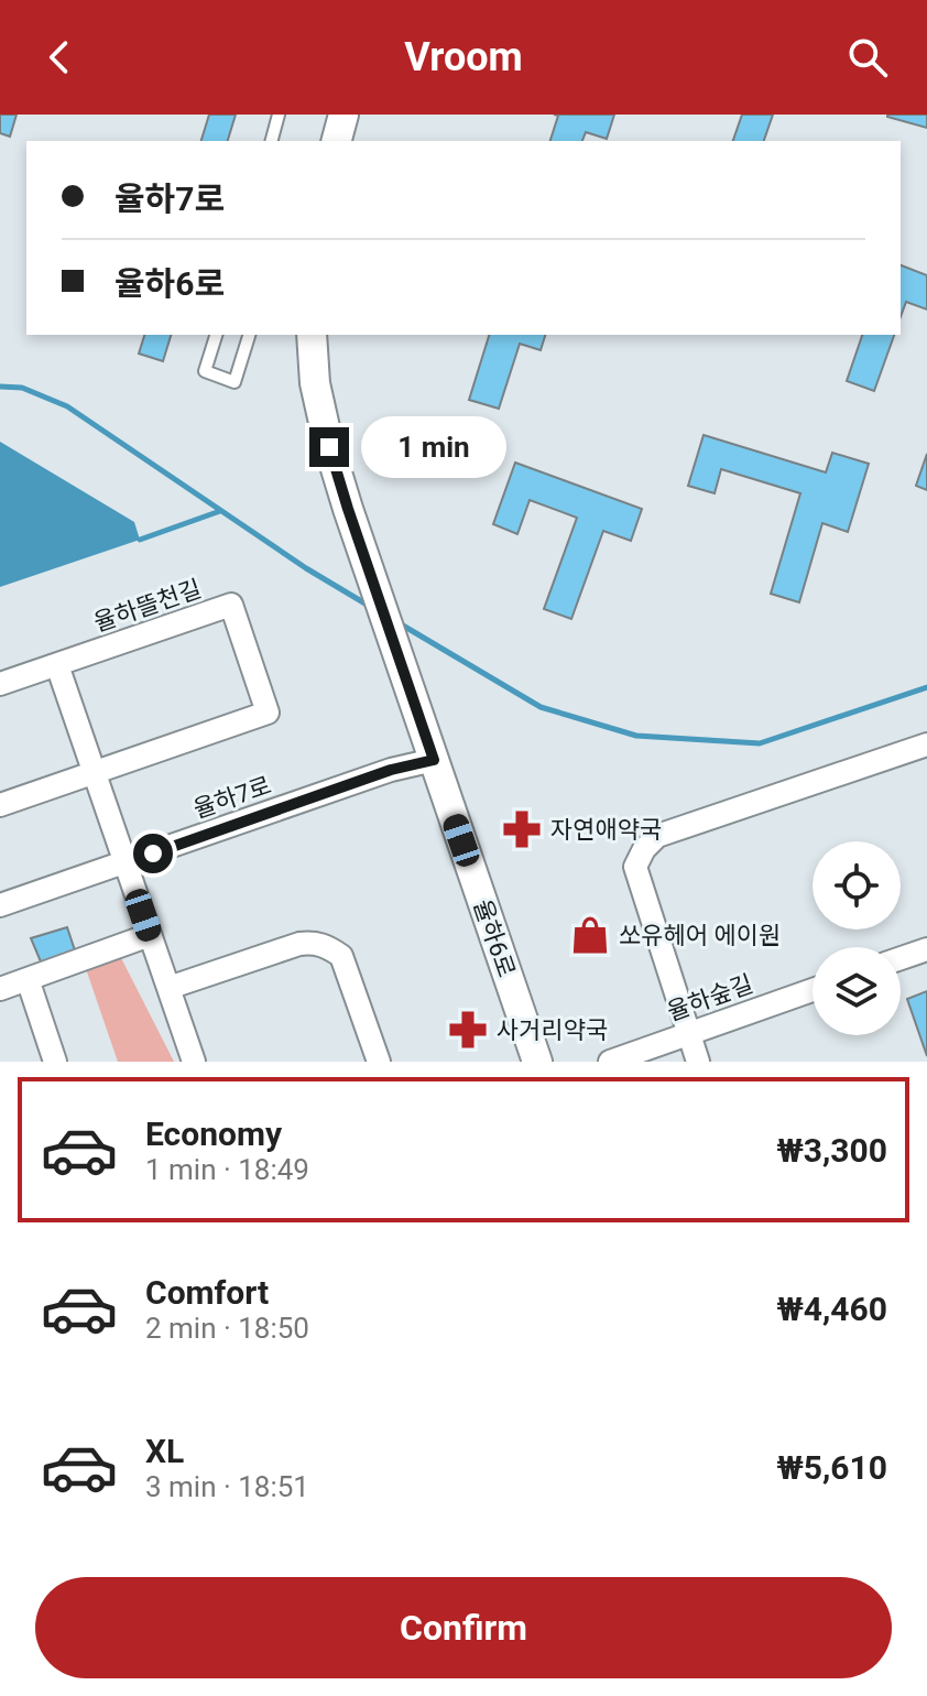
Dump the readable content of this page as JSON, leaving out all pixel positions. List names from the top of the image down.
{
  "streets": {
    "street": [
      "율하뜰천길",
      "율하7로",
      "율하6로",
      "율하숲길"
    ]
  },
  "crossings": [
    ["율하7로", "율하6로"]
  ],
  "places": {
    "pharmacy": ["자연애약국", "사거리약국"],
    "shop": ["쏘유헤어 에이원"]
  },
  "page": {
    "header": "Vroom",
    "banner": ["율하7로", "율하6로"],
    "bubble": "1 min",
    "list": [
      {
        "name": "Economy",
        "note": "1 min · 18:49",
        "value": "₩3,300"
      },
      {
        "name": "Comfort",
        "note": "2 min · 18:50",
        "value": "₩4,460"
      },
      {
        "name": "XL",
        "note": "3 min · 18:51",
        "value": "₩5,610"
      }
    ],
    "buttons": "Confirm"
  }
}
